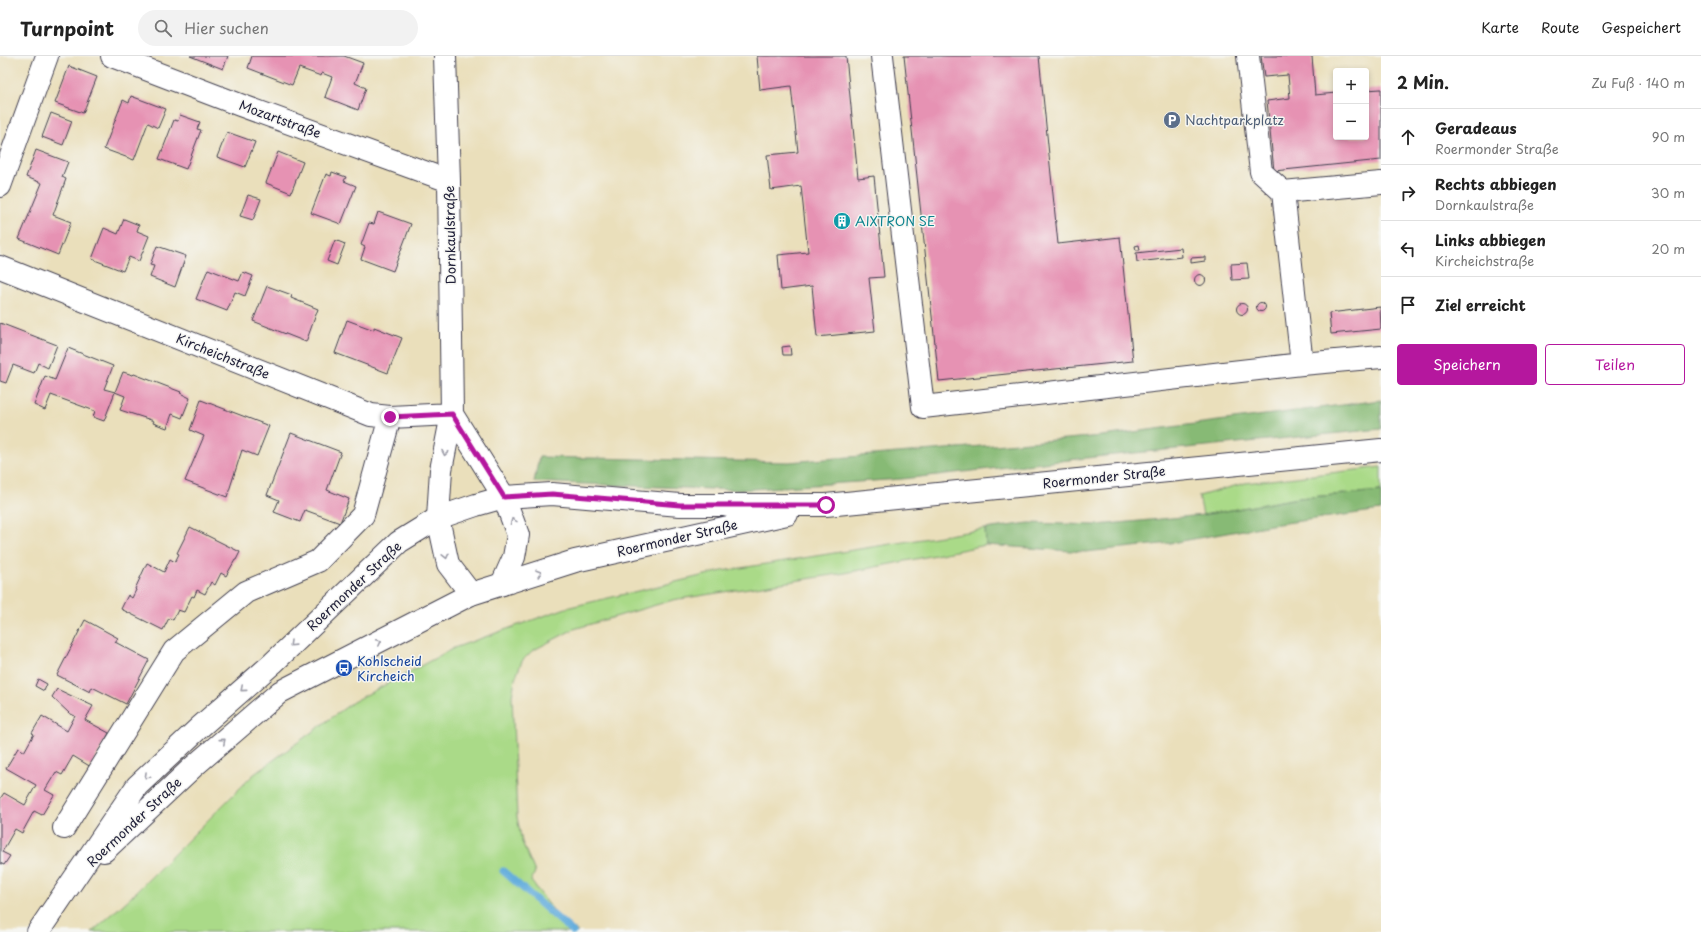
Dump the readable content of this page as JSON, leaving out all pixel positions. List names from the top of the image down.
{
  "streets": {
    "main road": [
      "Mozartstraße",
      "Dornkaulstraße",
      "Kircheichstraße",
      "Roermonder Straße"
    ]
  },
  "crossings": [
    ["Mozartstraße", "Dornkaulstraße"],
    ["Dornkaulstraße", "Kircheichstraße"],
    ["Dornkaulstraße", "Roermonder Straße"]
  ],
  "places": {
    "parking": ["Nachtparkplatz"],
    "building": ["AIXTRON SE"],
    "bus stop": ["Kohlscheid Kircheich"]
  },
  "page": {
    "header": "Turnpoint",
    "search": "Hier suchen",
    "nav": ["Karte", "Route", "Gespeichert"],
    "heading": ["2 Min.", "Zu Fuß · 140 m"],
    "map_buttons": ["+", "−"],
    "list": [
      ["Geradeaus", "Roermonder Straße", "90 m"],
      ["Rechts abbiegen", "Dornkaulstraße", "30 m"],
      ["Links abbiegen", "Kircheichstraße", "20 m"],
      "Ziel erreicht"
    ],
    "buttons": ["Speichern", "Teilen"]
  }
}
